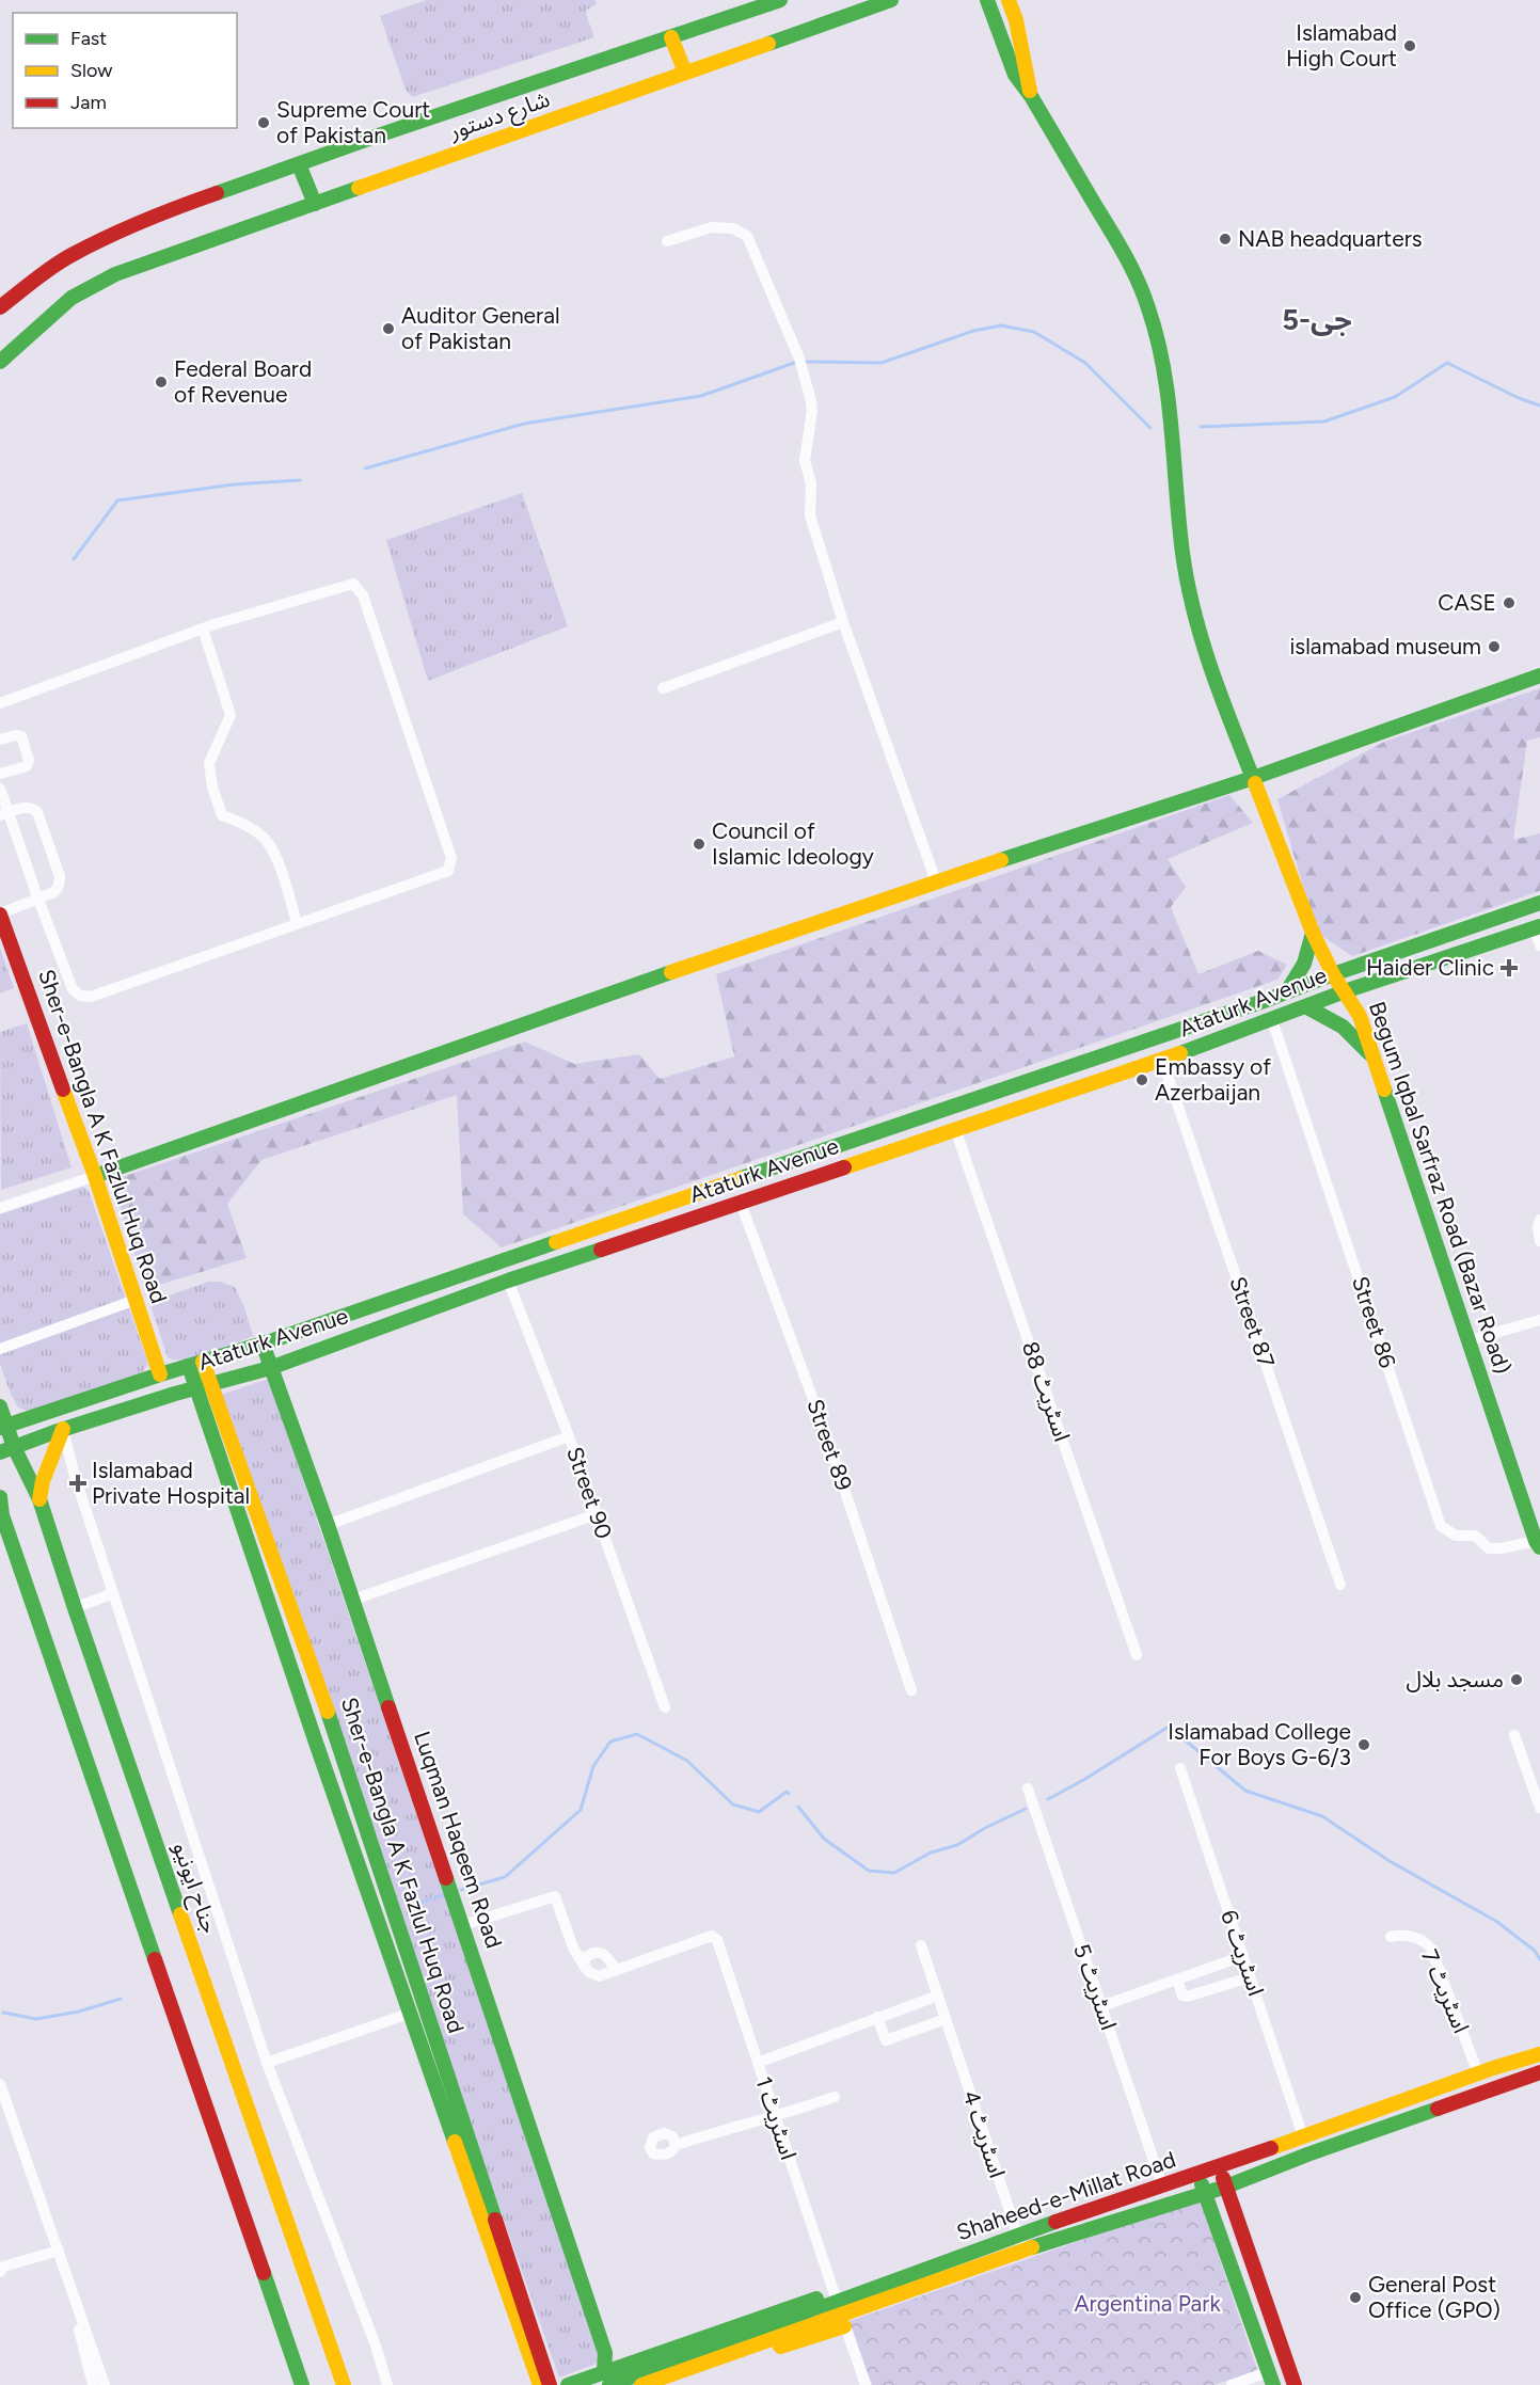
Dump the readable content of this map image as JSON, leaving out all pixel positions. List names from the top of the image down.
{
  "streets": {
    "street": [
      "شارع دستور",
      "Ataturk Avenue",
      "Sher-e-Bangla A K Fazlul Huq Road",
      "Begum Iqbal Sarfraz Road (Bazar Road)",
      "Street 87",
      "Street 86",
      "اسٹریٹ 88",
      "Street 89",
      "Street 90",
      "Luqman Haqeem Road",
      "جناح ایونیو",
      "اسٹریٹ 6",
      "اسٹریٹ 5",
      "اسٹریٹ 7",
      "اسٹریٹ 1",
      "اسٹریٹ 4",
      "Shaheed-e-Millat Road"
    ]
  },
  "crossings": [
    ["Ataturk Avenue", "Sher-e-Bangla A K Fazlul Huq Road"],
    ["Ataturk Avenue", "Begum Iqbal Sarfraz Road (Bazar Road)"],
    ["Ataturk Avenue", "Street 87"],
    ["Ataturk Avenue", "Street 86"],
    ["Ataturk Avenue", "اسٹریٹ 88"],
    ["Ataturk Avenue", "Street 89"],
    ["Ataturk Avenue", "Street 90"],
    ["Ataturk Avenue", "Luqman Haqeem Road"],
    ["Ataturk Avenue", "جناح ایونیو"],
    ["Begum Iqbal Sarfraz Road (Bazar Road)", "Street 86"],
    ["Luqman Haqeem Road", "Shaheed-e-Millat Road"],
    ["اسٹریٹ 6", "Shaheed-e-Millat Road"],
    ["اسٹریٹ 5", "Shaheed-e-Millat Road"],
    ["اسٹریٹ 7", "Shaheed-e-Millat Road"],
    ["اسٹریٹ 1", "Shaheed-e-Millat Road"],
    ["اسٹریٹ 4", "Shaheed-e-Millat Road"]
  ],
  "districts": ["جی-5"],
  "parks": ["Argentina Park"],
  "places": {
    "other": [
      "Islamabad High Court",
      "Supreme Court of Pakistan",
      "NAB headquarters",
      "Auditor General of Pakistan",
      "Federal Board of Revenue",
      "CASE",
      "islamabad museum",
      "Council of Islamic Ideology",
      "Embassy of Azerbaijan",
      "مسجد بلال",
      "Islamabad College For Boys G-6/3",
      "General Post Office (GPO)"
    ],
    "health": ["Haider Clinic", "Islamabad Private Hospital"]
  },
  "legend": ["Fast", "Slow", "Jam"]
}
